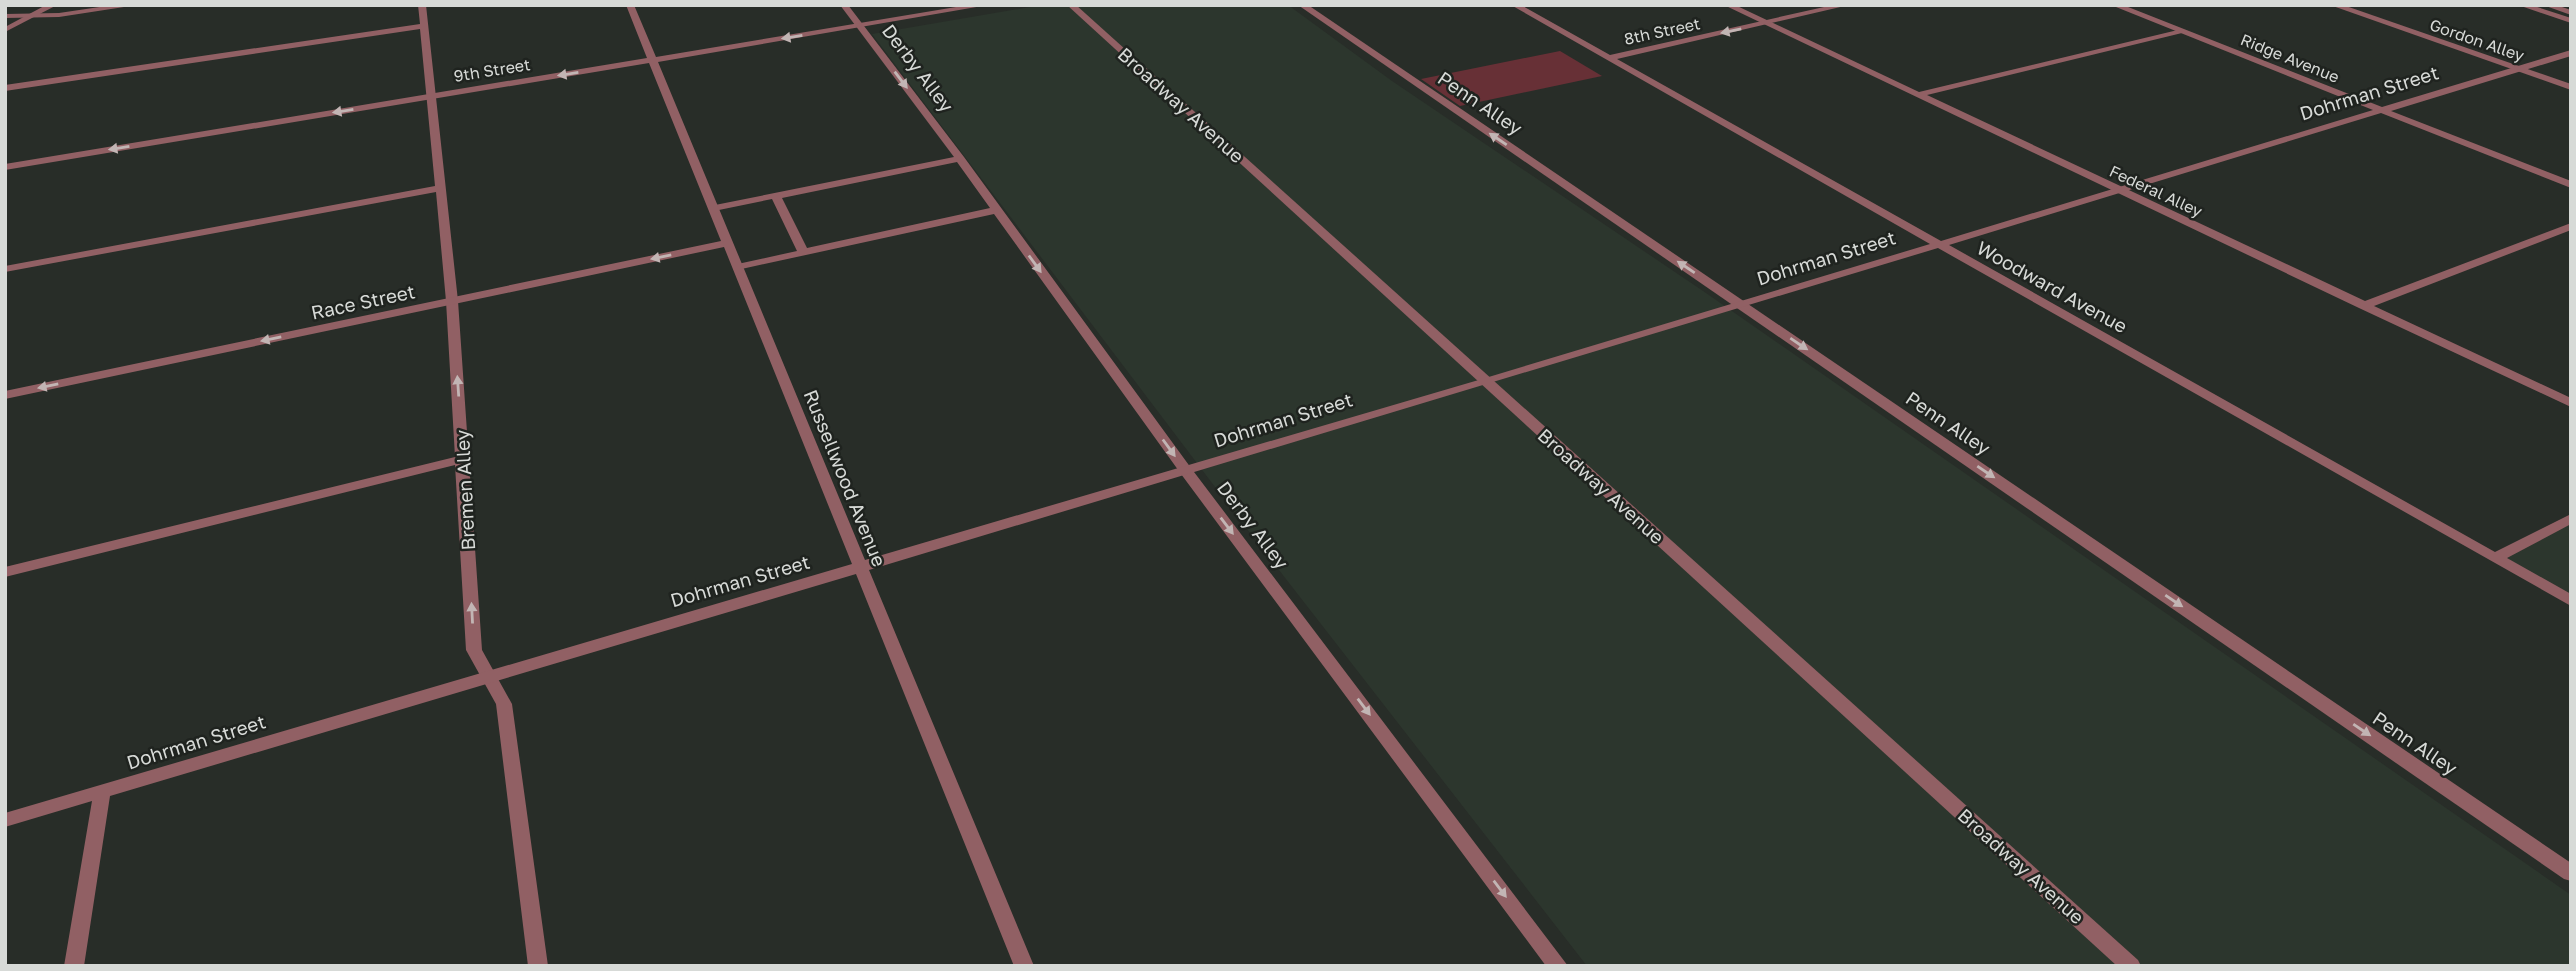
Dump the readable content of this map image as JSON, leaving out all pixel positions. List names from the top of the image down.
{
  "streets": {
    "street": [
      "8th Street",
      "Gordon Alley",
      "Ridge Avenue",
      "Derby Alley",
      "9th Street",
      "Dohrman Street",
      "Penn Alley",
      "Broadway Avenue",
      "Federal Alley",
      "Woodward Avenue",
      "Race Street",
      "Russellwood Avenue",
      "Bremen Alley"
    ]
  },
  "crossings": [
    ["8th Street", "Federal Alley"],
    ["8th Street", "Woodward Avenue"],
    ["Gordon Alley", "Dohrman Street"],
    ["Ridge Avenue", "Dohrman Street"],
    ["Derby Alley", "9th Street"],
    ["Derby Alley", "Dohrman Street"],
    ["9th Street", "Russellwood Avenue"],
    ["9th Street", "Bremen Alley"],
    ["Dohrman Street", "Penn Alley"],
    ["Dohrman Street", "Broadway Avenue"],
    ["Dohrman Street", "Federal Alley"],
    ["Dohrman Street", "Woodward Avenue"],
    ["Dohrman Street", "Russellwood Avenue"],
    ["Dohrman Street", "Bremen Alley"],
    ["Race Street", "Russellwood Avenue"],
    ["Race Street", "Bremen Alley"]
  ],
  "one_way": ["8th Street", "Derby Alley", "Bremen Alley"]
}
